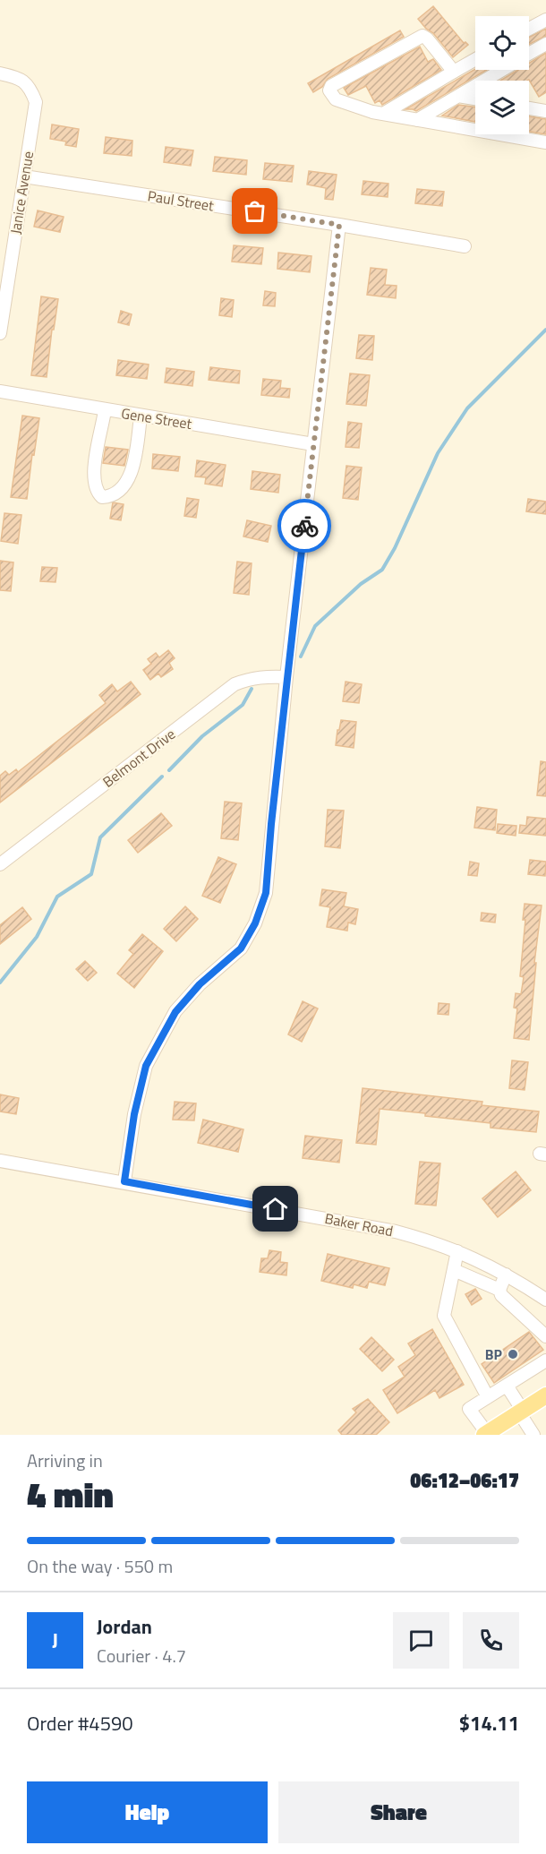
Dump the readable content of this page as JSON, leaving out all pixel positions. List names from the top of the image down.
{
  "streets": {
    "street": [
      "Janice Avenue",
      "Paul Street",
      "Gene Street",
      "Belmont Drive",
      "Baker Road"
    ]
  },
  "crossings": [
    ["Janice Avenue", "Paul Street"]
  ],
  "places": ["BP"],
  "page": {
    "heading": ["4 min", "Arriving in", "06:12–06:17"],
    "panel": [
      "Jordan",
      "Courier · 4.7",
      "Order #4590",
      "$14.11"
    ],
    "bar": "On the way · 550 m",
    "round": "J",
    "buttons": ["Help", "Share"]
  }
}
